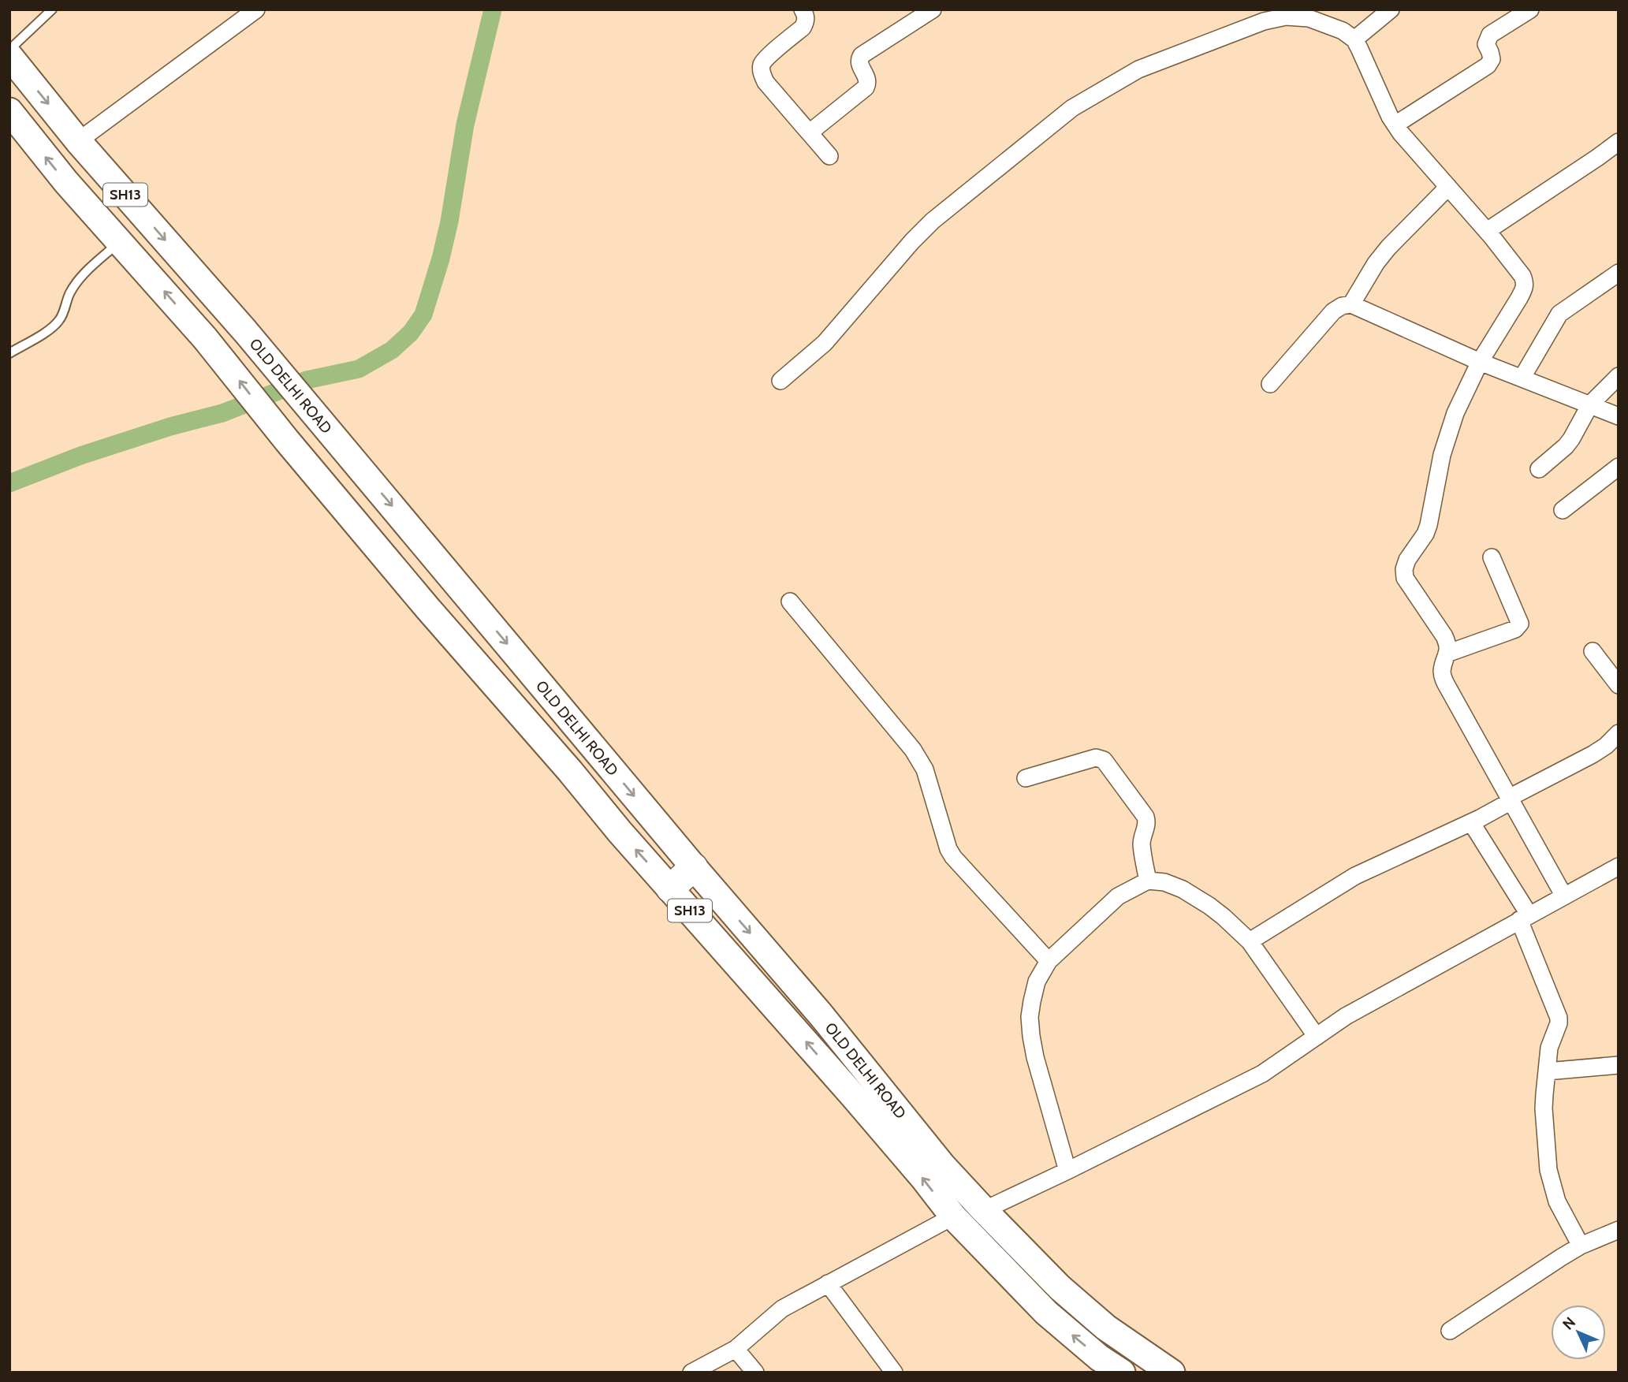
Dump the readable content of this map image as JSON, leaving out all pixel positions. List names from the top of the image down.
{
  "streets": {
    "main road": ["SH13", "OLD DELHI ROAD"]
  },
  "north": "top left"
}
